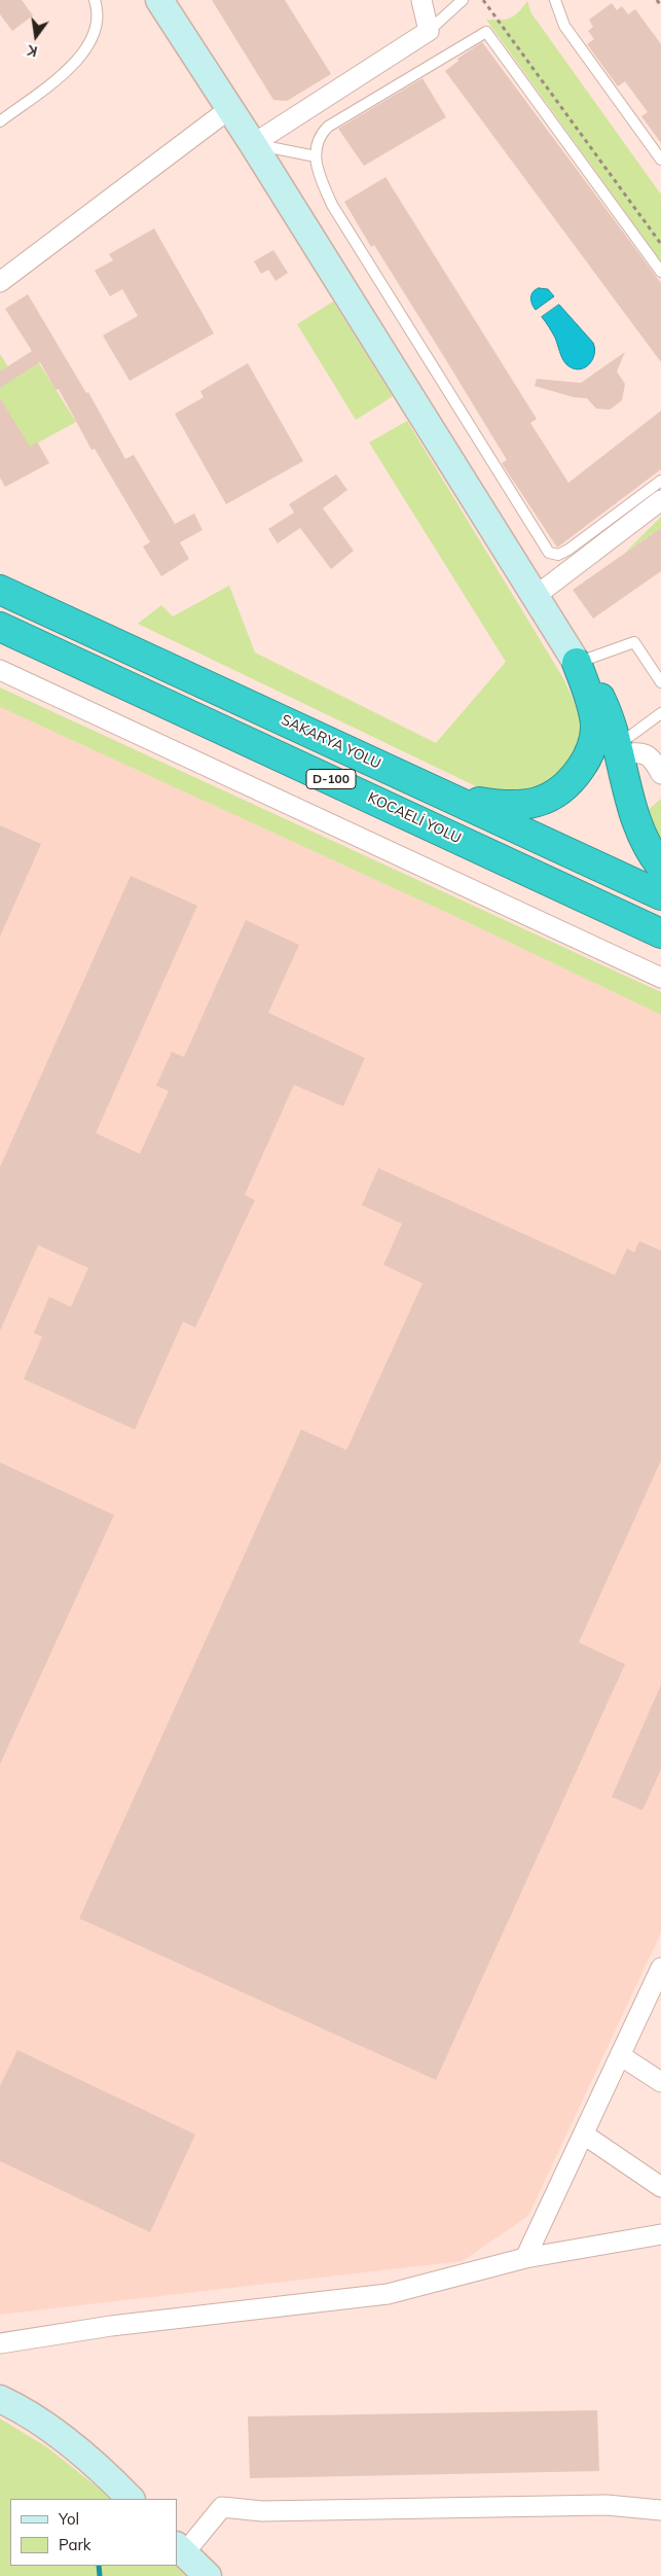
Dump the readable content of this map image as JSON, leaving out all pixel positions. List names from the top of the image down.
{
  "streets": {
    "highway": ["SAKARYA YOLU", "D-100", "KOCAELİ YOLU"]
  },
  "legend": ["Yol", "Park"],
  "north": "bottom"
}
